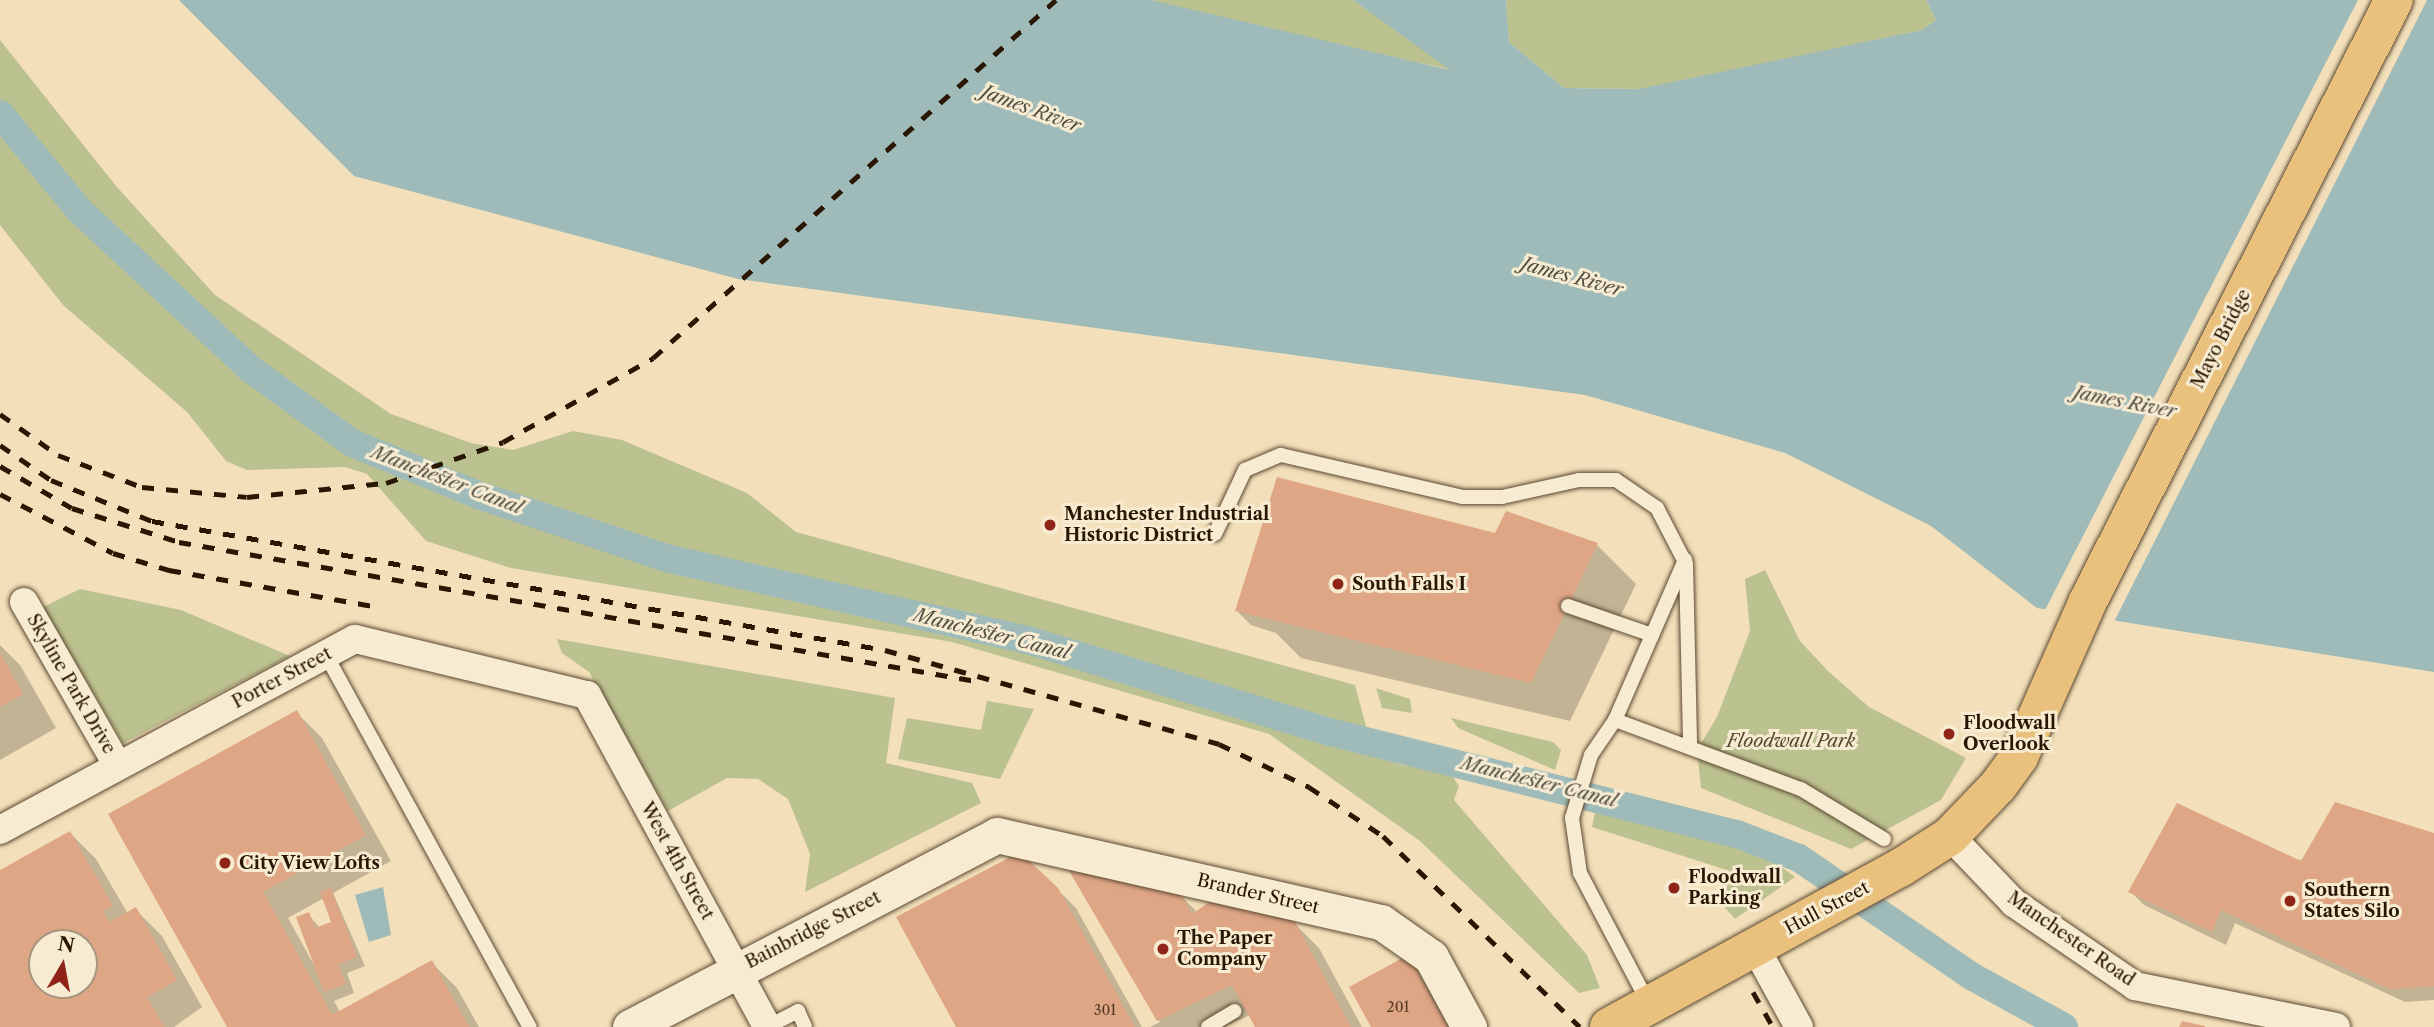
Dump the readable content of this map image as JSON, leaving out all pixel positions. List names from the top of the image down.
{
  "streets": {
    "main road": ["Mayo Bridge", "Hull Street"],
    "street": [
      "Porter Street",
      "Skyline Park Drive",
      "West 4th Street",
      "Brander Street",
      "Bainbridge Street",
      "Manchester Road"
    ]
  },
  "crossings": [
    ["Mayo Bridge", "Hull Street"],
    ["Porter Street", "Skyline Park Drive"],
    ["Porter Street", "West 4th Street"],
    ["West 4th Street", "Bainbridge Street"],
    ["Brander Street", "Bainbridge Street"],
    ["Hull Street", "Manchester Road"]
  ],
  "water": ["James River", "Manchester Canal"],
  "parks": ["Floodwall Park"],
  "places": [
    "Manchester Industrial Historic District",
    "South Falls I",
    "Floodwall Overlook",
    "City View Lofts",
    "Floodwall Parking",
    "Southern States Silo",
    "The Paper Company"
  ],
  "house_numbers": ["201", "301"],
  "north": "top"
}
